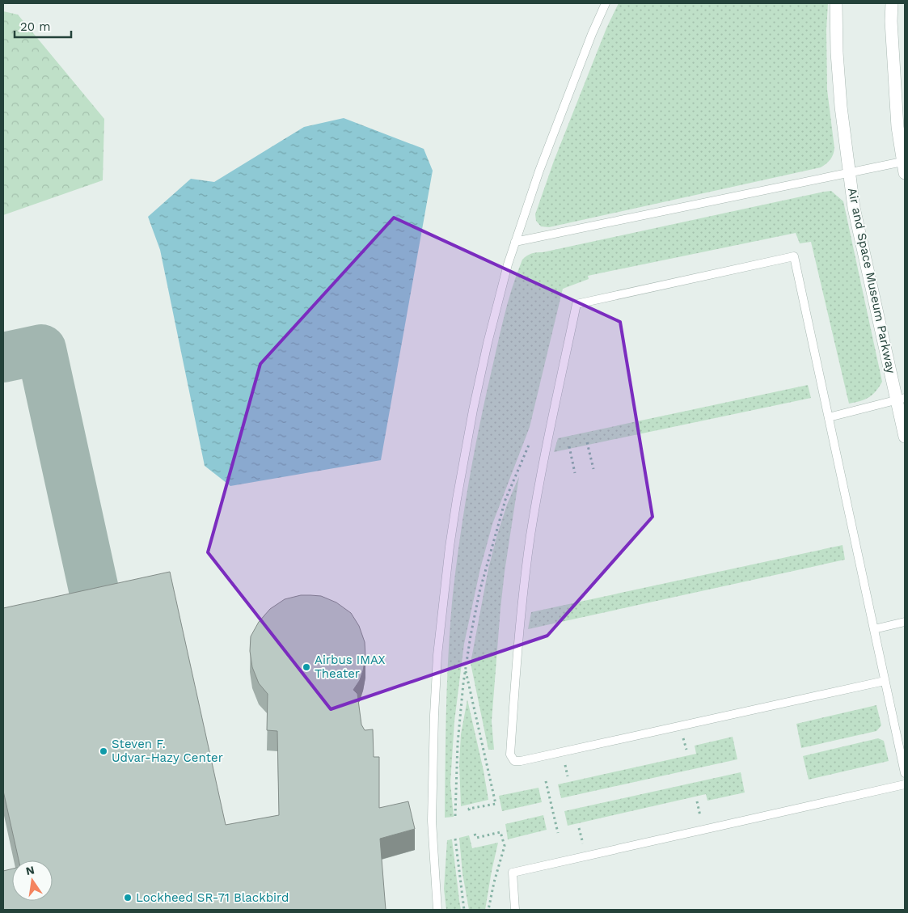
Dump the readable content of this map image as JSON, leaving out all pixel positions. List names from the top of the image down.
{
  "streets": {
    "street": ["Air and Space Museum Parkway"]
  },
  "places": ["Airbus IMAX Theater", "Steven F. Udvar-Hazy Center", "Lockheed SR-71 Blackbird"],
  "scale_bar": "20 m",
  "north": "top"
}
